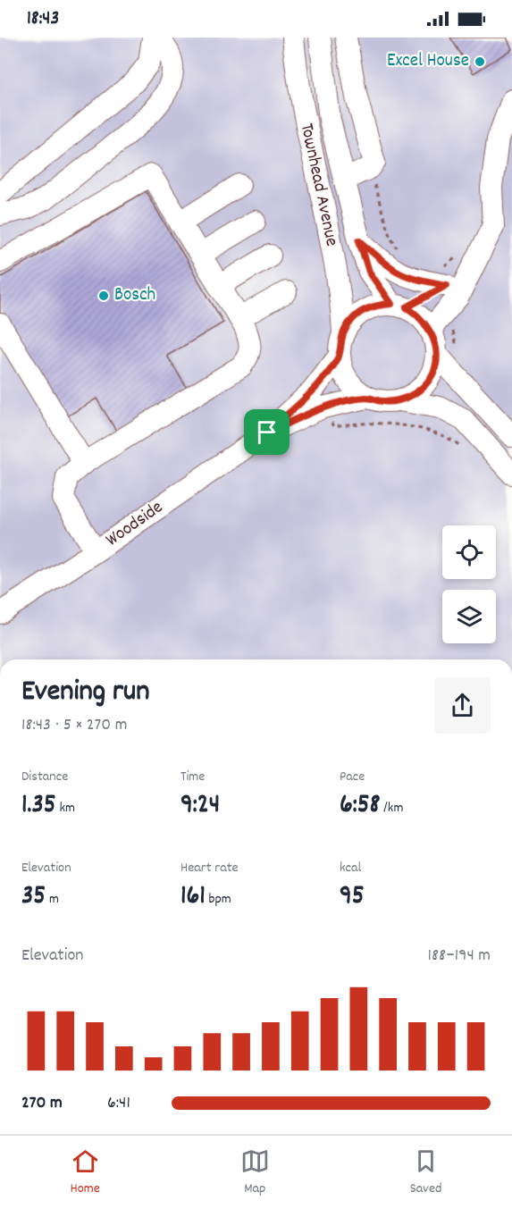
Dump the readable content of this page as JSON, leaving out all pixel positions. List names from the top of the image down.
{
  "streets": {
    "street": ["Townhead Avenue", "Woodside"]
  },
  "crossings": [
    ["Townhead Avenue", "Woodside"]
  ],
  "places": ["Excel House", "Bosch"],
  "page": {
    "status": "18:43",
    "heading": ["Evening run", "18:43 · 5 × 270 m"],
    "stats": [
      ["Distance", "1.35 km"],
      ["Time", "9:24"],
      ["Pace", "6:58 /km"],
      ["Elevation", "35 m"],
      ["Heart rate", "161 bpm"],
      ["kcal", "95"]
    ],
    "chart": ["Elevation", "188–194 m"],
    "list": [
      {
        "name": "270 m",
        "note": "6:41"
      }
    ],
    "tabs": ["Home", "Map", "Saved"]
  }
}
